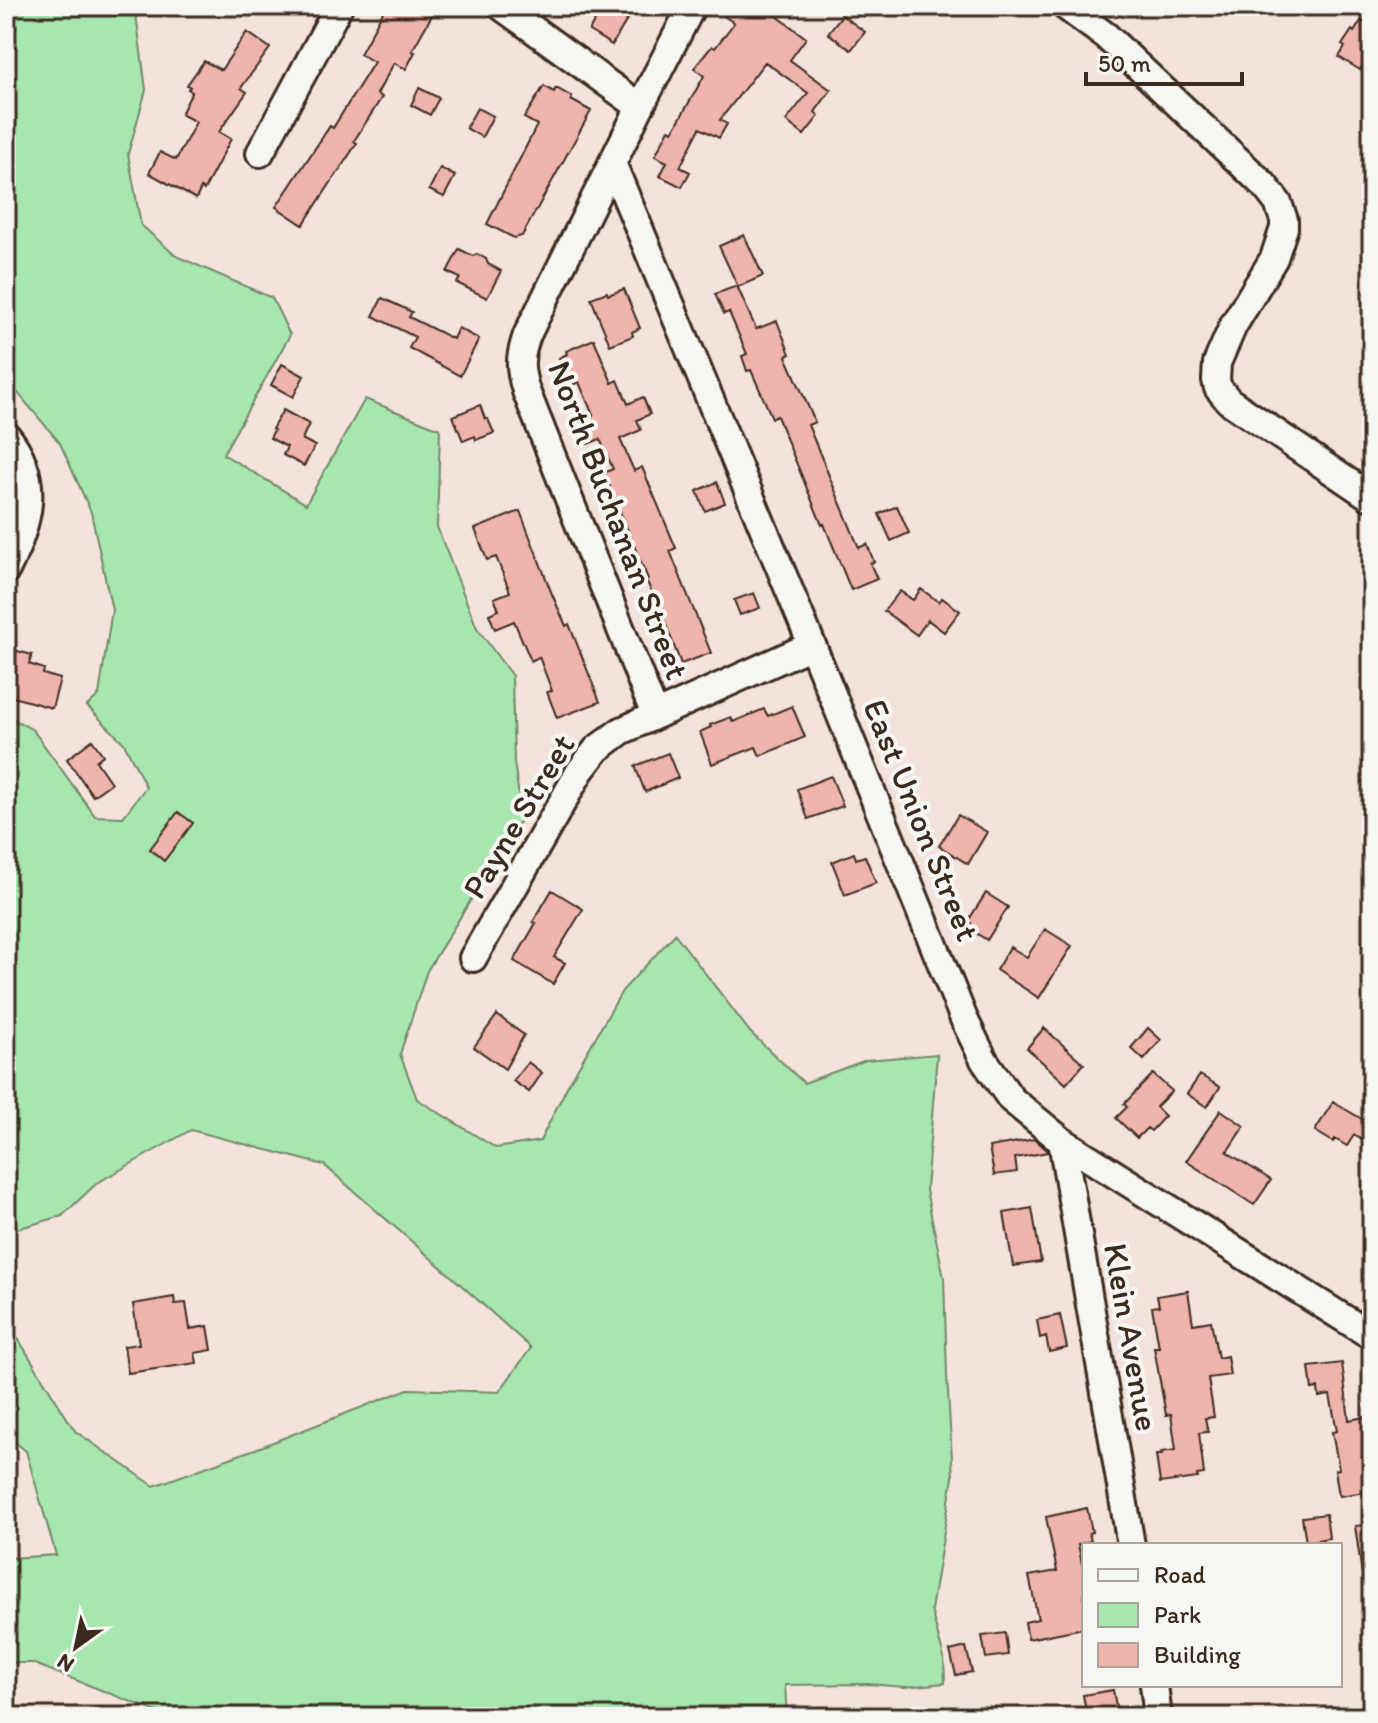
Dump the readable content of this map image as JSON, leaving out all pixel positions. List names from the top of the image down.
{
  "streets": {
    "street": [
      "North Buchanan Street",
      "Payne Street",
      "East Union Street",
      "Klein Avenue"
    ]
  },
  "crossings": [
    ["North Buchanan Street", "Payne Street"],
    ["North Buchanan Street", "East Union Street"],
    ["Payne Street", "East Union Street"],
    ["East Union Street", "Klein Avenue"]
  ],
  "legend": ["Road", "Park", "Building"],
  "scale_bar": "50 m",
  "north": "bottom left"
}
